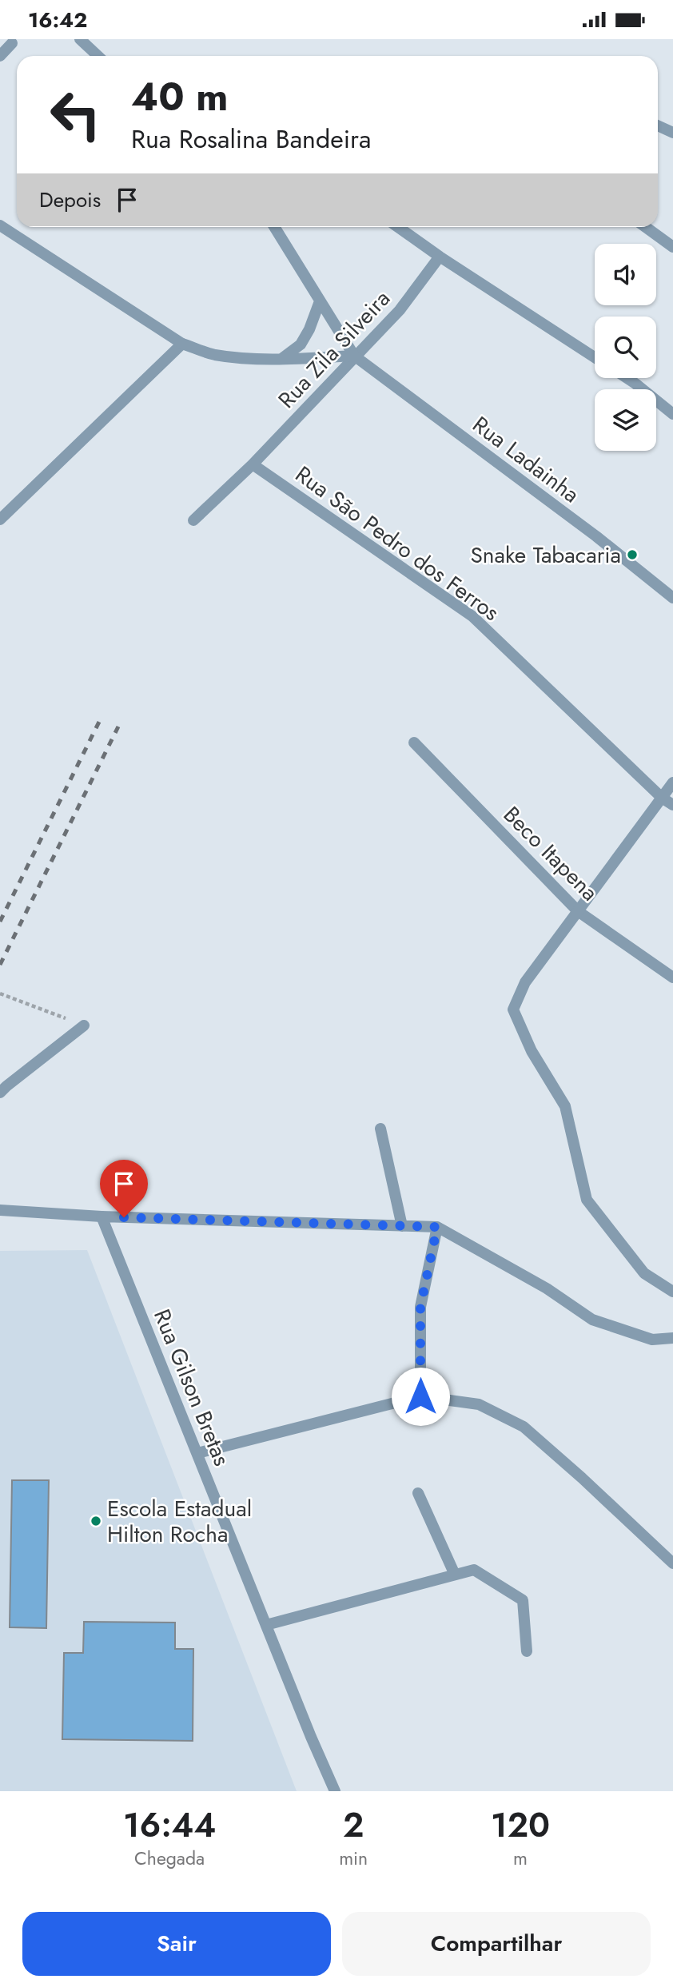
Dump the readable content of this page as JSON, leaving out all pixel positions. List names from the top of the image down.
{
  "streets": {
    "street": [
      "Rua Zila Silveira",
      "Rua Ladainha",
      "Rua São Pedro dos Ferros",
      "Beco Itapena",
      "Rua Gilson Bretas"
    ]
  },
  "crossings": [
    ["Rua Zila Silveira", "Rua Ladainha"],
    ["Rua Zila Silveira", "Rua São Pedro dos Ferros"]
  ],
  "places": ["Snake Tabacaria", "Escola Estadual Hilton Rocha"],
  "page": {
    "status": "16:42",
    "turn": ["40 m", "Rua Rosalina Bandeira"],
    "then": "Depois",
    "eta": [
      "16:44",
      "Chegada",
      "2",
      "min",
      "120",
      "m"
    ],
    "buttons": ["Sair", "Compartilhar"]
  }
}
